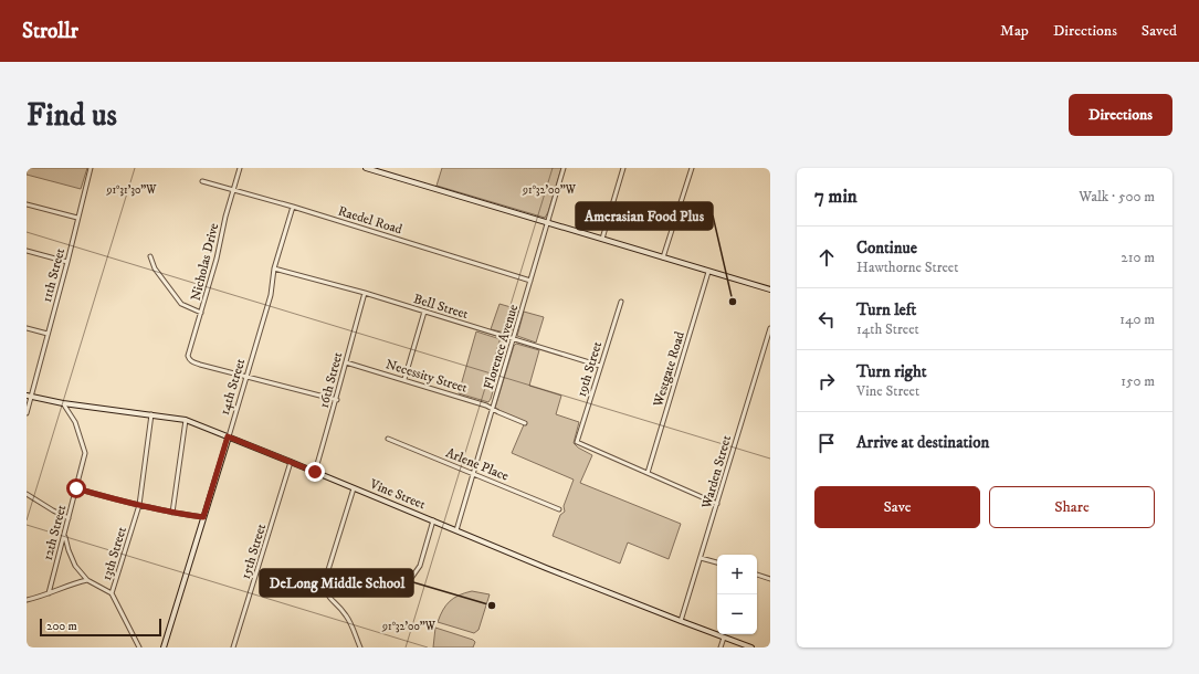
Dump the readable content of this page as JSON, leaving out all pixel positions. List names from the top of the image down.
{
  "streets": {
    "street": [
      "Raedel Road",
      "Nicholas Drive",
      "11th Street",
      "Bell Street",
      "Florence Avenue",
      "19th Street",
      "Westgate Road",
      "Necessity Street",
      "16th Street",
      "14th Street",
      "Arlene Place",
      "Warden Street",
      "Vine Street",
      "12th Street",
      "15th Street",
      "13th Street"
    ]
  },
  "crossings": [
    ["Raedel Road", "Nicholas Drive"],
    ["Raedel Road", "Florence Avenue"],
    ["Raedel Road", "14th Street"],
    ["Nicholas Drive", "14th Street"],
    ["11th Street", "Vine Street"],
    ["Bell Street", "Florence Avenue"],
    ["Bell Street", "19th Street"],
    ["Bell Street", "16th Street"],
    ["Bell Street", "14th Street"],
    ["Florence Avenue", "Necessity Street"],
    ["Florence Avenue", "Arlene Place"],
    ["Florence Avenue", "Vine Street"],
    ["19th Street", "Westgate Road"],
    ["Necessity Street", "16th Street"],
    ["16th Street", "Vine Street"],
    ["14th Street", "Vine Street"],
    ["Warden Street", "Vine Street"],
    ["Vine Street", "12th Street"],
    ["Vine Street", "15th Street"],
    ["Vine Street", "13th Street"]
  ],
  "places": ["Amerasian Food Plus", "DeLong Middle School"],
  "scale_bar": "200 m",
  "page": {
    "header": "Strollr",
    "nav": ["Map", "Directions", "Saved"],
    "buttons": [
      "Directions",
      ["Save", "Share"]
    ],
    "title": "Find us",
    "heading": ["7 min", "Walk · 500 m"],
    "list": [
      ["Continue", "Hawthorne Street", "210 m"],
      ["Turn left", "14th Street", "140 m"],
      ["Turn right", "Vine Street", "150 m"],
      "Arrive at destination"
    ],
    "map_buttons": ["+", "−"],
    "scale": "200 m"
  },
  "coordinates": ["91°31'30\"W", "91°32'00\"W"]
}
